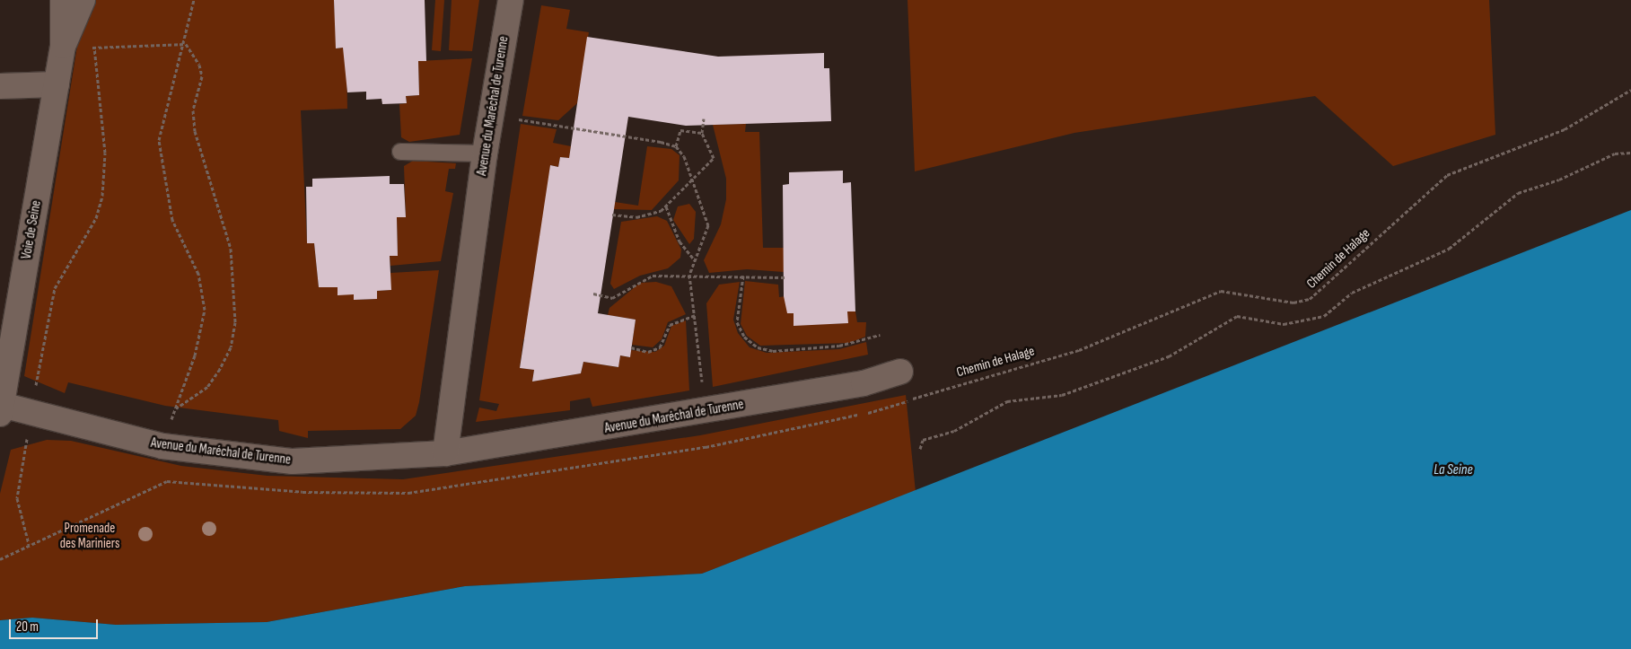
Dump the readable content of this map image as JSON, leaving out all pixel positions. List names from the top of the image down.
{
  "streets": {
    "street": ["Avenue du Maréchal de Turenne", "Voie de Seine"],
    "path": ["Chemin de Halage"]
  },
  "crossings": [
    ["Avenue du Maréchal de Turenne", "Voie de Seine"]
  ],
  "water": ["La Seine"],
  "parks": ["Promenade des Mariniers"],
  "scale_bar": "20 m"
}
